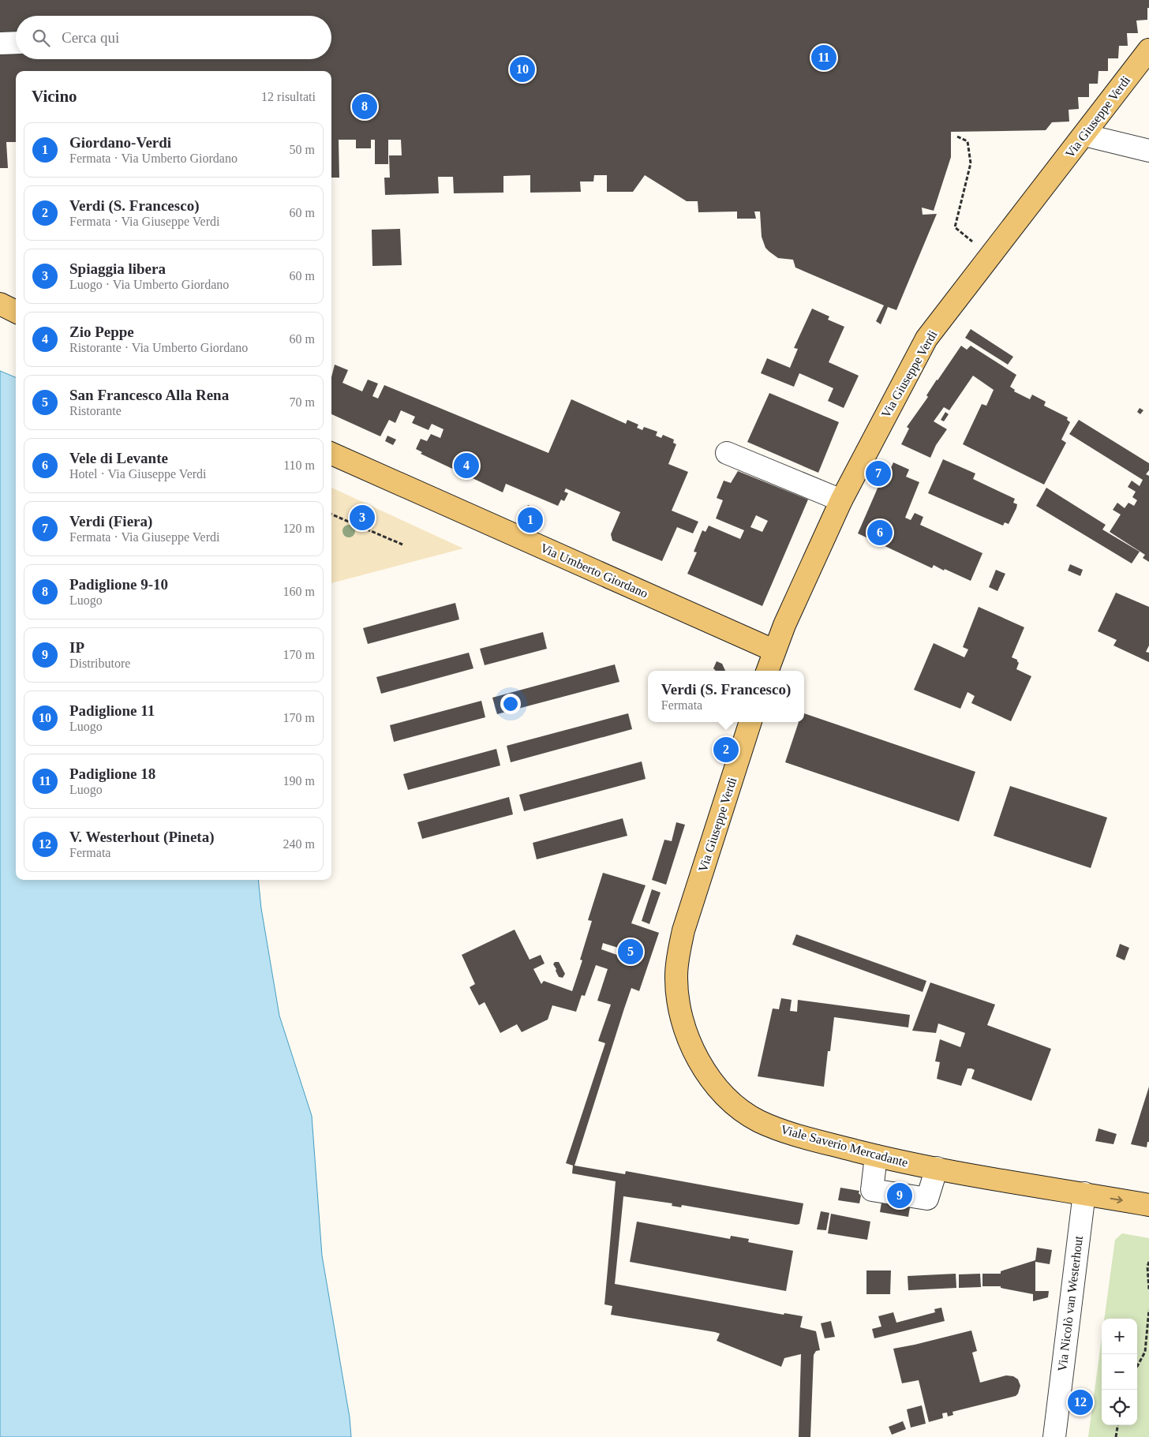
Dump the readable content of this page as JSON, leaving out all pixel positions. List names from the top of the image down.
{
  "streets": {
    "main road": ["Via Giuseppe Verdi", "Via Umberto Giordano", "Viale Saverio Mercadante"],
    "street": ["Via Nicolò van Westerhout"]
  },
  "crossings": [
    ["Via Giuseppe Verdi", "Via Umberto Giordano"],
    ["Via Giuseppe Verdi", "Viale Saverio Mercadante"],
    ["Viale Saverio Mercadante", "Via Nicolò van Westerhout"]
  ],
  "page": {
    "search": "Cerca qui",
    "pins": [
      "11",
      "10",
      "8",
      "4",
      "7",
      "3",
      "1",
      "6",
      "2",
      "5",
      "9",
      "12"
    ],
    "heading": ["Vicino", "12 risultati"],
    "list": [
      {
        "mark": "1",
        "name": "Giordano-Verdi",
        "note": "Fermata · Via Umberto Giordano",
        "value": "50 m"
      },
      {
        "mark": "2",
        "name": "Verdi (S. Francesco)",
        "note": "Fermata · Via Giuseppe Verdi",
        "value": "60 m"
      },
      {
        "mark": "3",
        "name": "Spiaggia libera",
        "note": "Luogo · Via Umberto Giordano",
        "value": "60 m"
      },
      {
        "mark": "4",
        "name": "Zio Peppe",
        "note": "Ristorante · Via Umberto Giordano",
        "value": "60 m"
      },
      {
        "mark": "5",
        "name": "San Francesco Alla Rena",
        "note": "Ristorante",
        "value": "70 m"
      },
      {
        "mark": "6",
        "name": "Vele di Levante",
        "note": "Hotel · Via Giuseppe Verdi",
        "value": "110 m"
      },
      {
        "mark": "7",
        "name": "Verdi (Fiera)",
        "note": "Fermata · Via Giuseppe Verdi",
        "value": "120 m"
      },
      {
        "mark": "8",
        "name": "Padiglione 9-10",
        "note": "Luogo",
        "value": "160 m"
      },
      {
        "mark": "9",
        "name": "IP",
        "note": "Distributore",
        "value": "170 m"
      },
      {
        "mark": "10",
        "name": "Padiglione 11",
        "note": "Luogo",
        "value": "170 m"
      },
      {
        "mark": "11",
        "name": "Padiglione 18",
        "note": "Luogo",
        "value": "190 m"
      },
      {
        "mark": "12",
        "name": "V. Westerhout (Pineta)",
        "note": "Fermata",
        "value": "240 m"
      }
    ],
    "popup": ["Verdi (S. Francesco)", "Fermata"],
    "map_buttons": ["+", "−"]
  }
}
